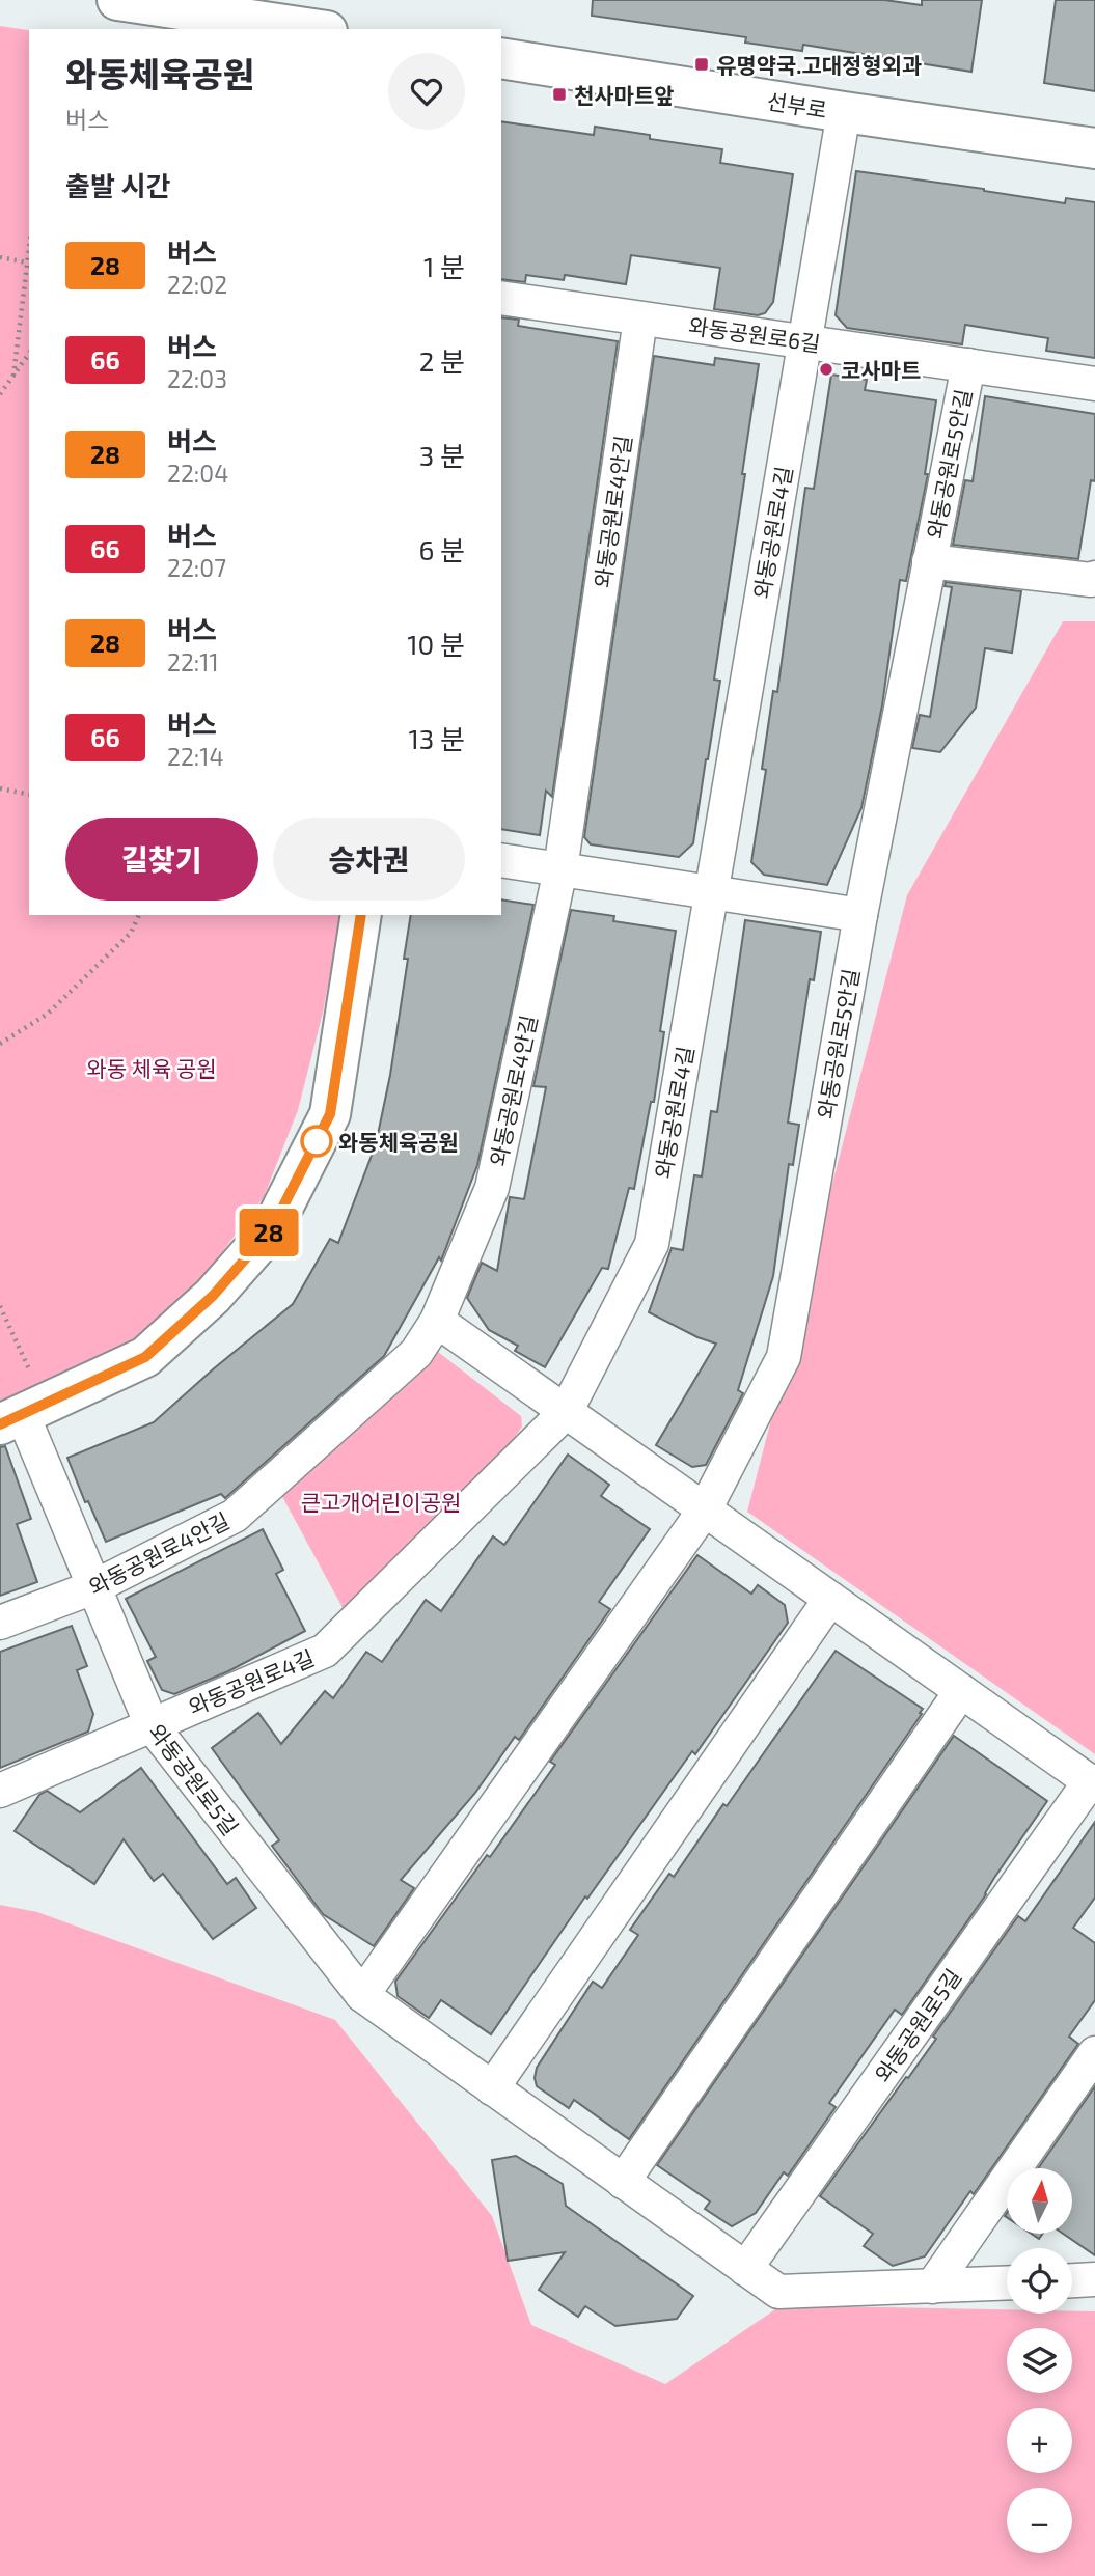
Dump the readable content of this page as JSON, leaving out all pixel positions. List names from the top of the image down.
{
  "streets": {
    "main road": ["선부로"],
    "street": [
      "와동공원로6길",
      "와동공원로5안길",
      "와동공원로4안길",
      "와동공원로4길",
      "와동공원로5길"
    ]
  },
  "crossings": [
    ["선부로", "와동공원로4길"],
    ["와동공원로6길", "와동공원로5안길"],
    ["와동공원로6길", "와동공원로4안길"],
    ["와동공원로6길", "와동공원로4길"],
    ["와동공원로5안길", "와동공원로5길"],
    ["와동공원로4안길", "와동공원로5길"],
    ["와동공원로4길", "와동공원로5길"]
  ],
  "parks": ["와동 체육 공원", "큰고개어린이공원"],
  "places": {
    "transit": ["유명약국.고대정형외과", "천사마트앞"],
    "other": ["코사마트", "와동체육공원"]
  },
  "lines": ["bus line 28"],
  "north": "top",
  "page": {
    "on_map": "28",
    "heading": [
      ["와동체육공원", "버스"],
      "출발 시간"
    ],
    "list": [
      {
        "mark": "28",
        "name": "버스",
        "note": "22:02",
        "value": "1 분"
      },
      {
        "mark": "66",
        "name": "버스",
        "note": "22:03",
        "value": "2 분"
      },
      {
        "mark": "28",
        "name": "버스",
        "note": "22:04",
        "value": "3 분"
      },
      {
        "mark": "66",
        "name": "버스",
        "note": "22:07",
        "value": "6 분"
      },
      {
        "mark": "28",
        "name": "버스",
        "note": "22:11",
        "value": "10 분"
      },
      {
        "mark": "66",
        "name": "버스",
        "note": "22:14",
        "value": "13 분"
      }
    ],
    "buttons": ["길찾기", "승차권"],
    "map_buttons": ["+", "−"]
  }
}
